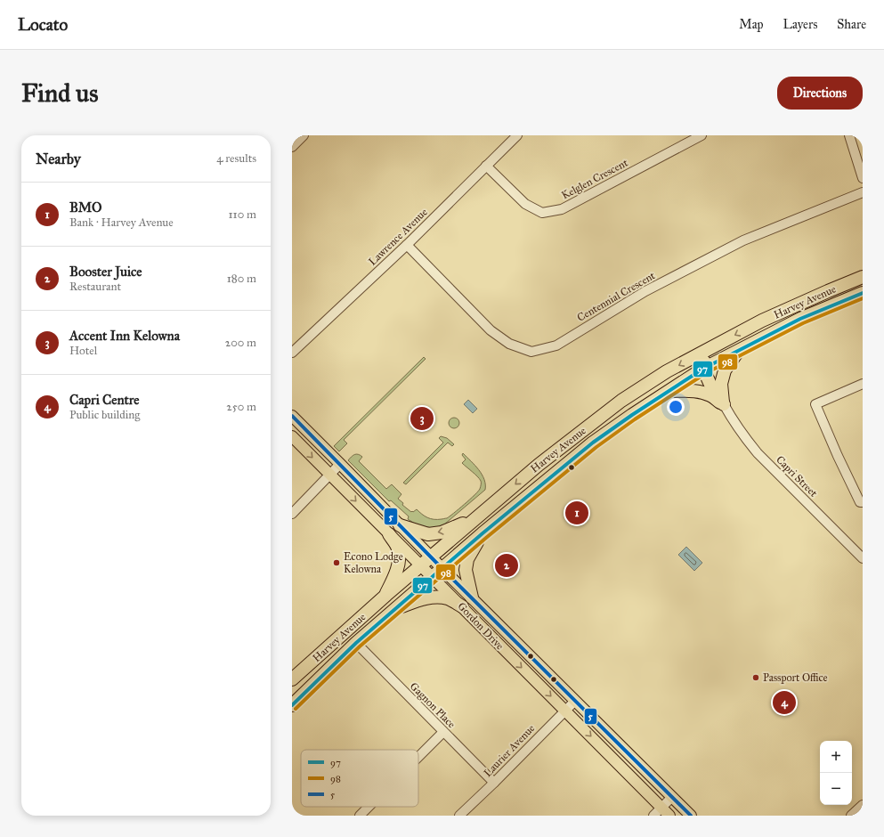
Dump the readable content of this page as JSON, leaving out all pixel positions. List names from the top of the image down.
{
  "streets": {
    "highway": ["Harvey Avenue"],
    "main road": ["Gordon Drive"],
    "street": [
      "Kelglen Crescent",
      "Lawrence Avenue",
      "Centennial Crescent",
      "Capri Street",
      "Gagnon Place",
      "Laurier Avenue"
    ]
  },
  "crossings": [
    ["Kelglen Crescent", "Lawrence Avenue"],
    ["Lawrence Avenue", "Centennial Crescent"],
    ["Harvey Avenue", "Gordon Drive"],
    ["Harvey Avenue", "Gagnon Place"],
    ["Gordon Drive", "Laurier Avenue"],
    ["Gagnon Place", "Laurier Avenue"]
  ],
  "places": ["Econo Lodge Kelowna", "Passport Office"],
  "lines": ["transit line 97", "transit line 98", "transit line 5"],
  "legend": ["97", "98", "5"],
  "page": {
    "header": "Locato",
    "nav": ["Map", "Layers", "Share"],
    "buttons": "Directions",
    "title": "Find us",
    "heading": ["Nearby", "4 results"],
    "list": [
      {
        "mark": "1",
        "name": "BMO",
        "note": "Bank · Harvey Avenue",
        "value": "110 m"
      },
      {
        "mark": "2",
        "name": "Booster Juice",
        "note": "Restaurant",
        "value": "180 m"
      },
      {
        "mark": "3",
        "name": "Accent Inn Kelowna",
        "note": "Hotel",
        "value": "200 m"
      },
      {
        "mark": "4",
        "name": "Capri Centre",
        "note": "Public building",
        "value": "250 m"
      }
    ],
    "pins": [
      "3",
      "1",
      "2",
      "4"
    ],
    "map_buttons": ["+", "−"]
  }
}
